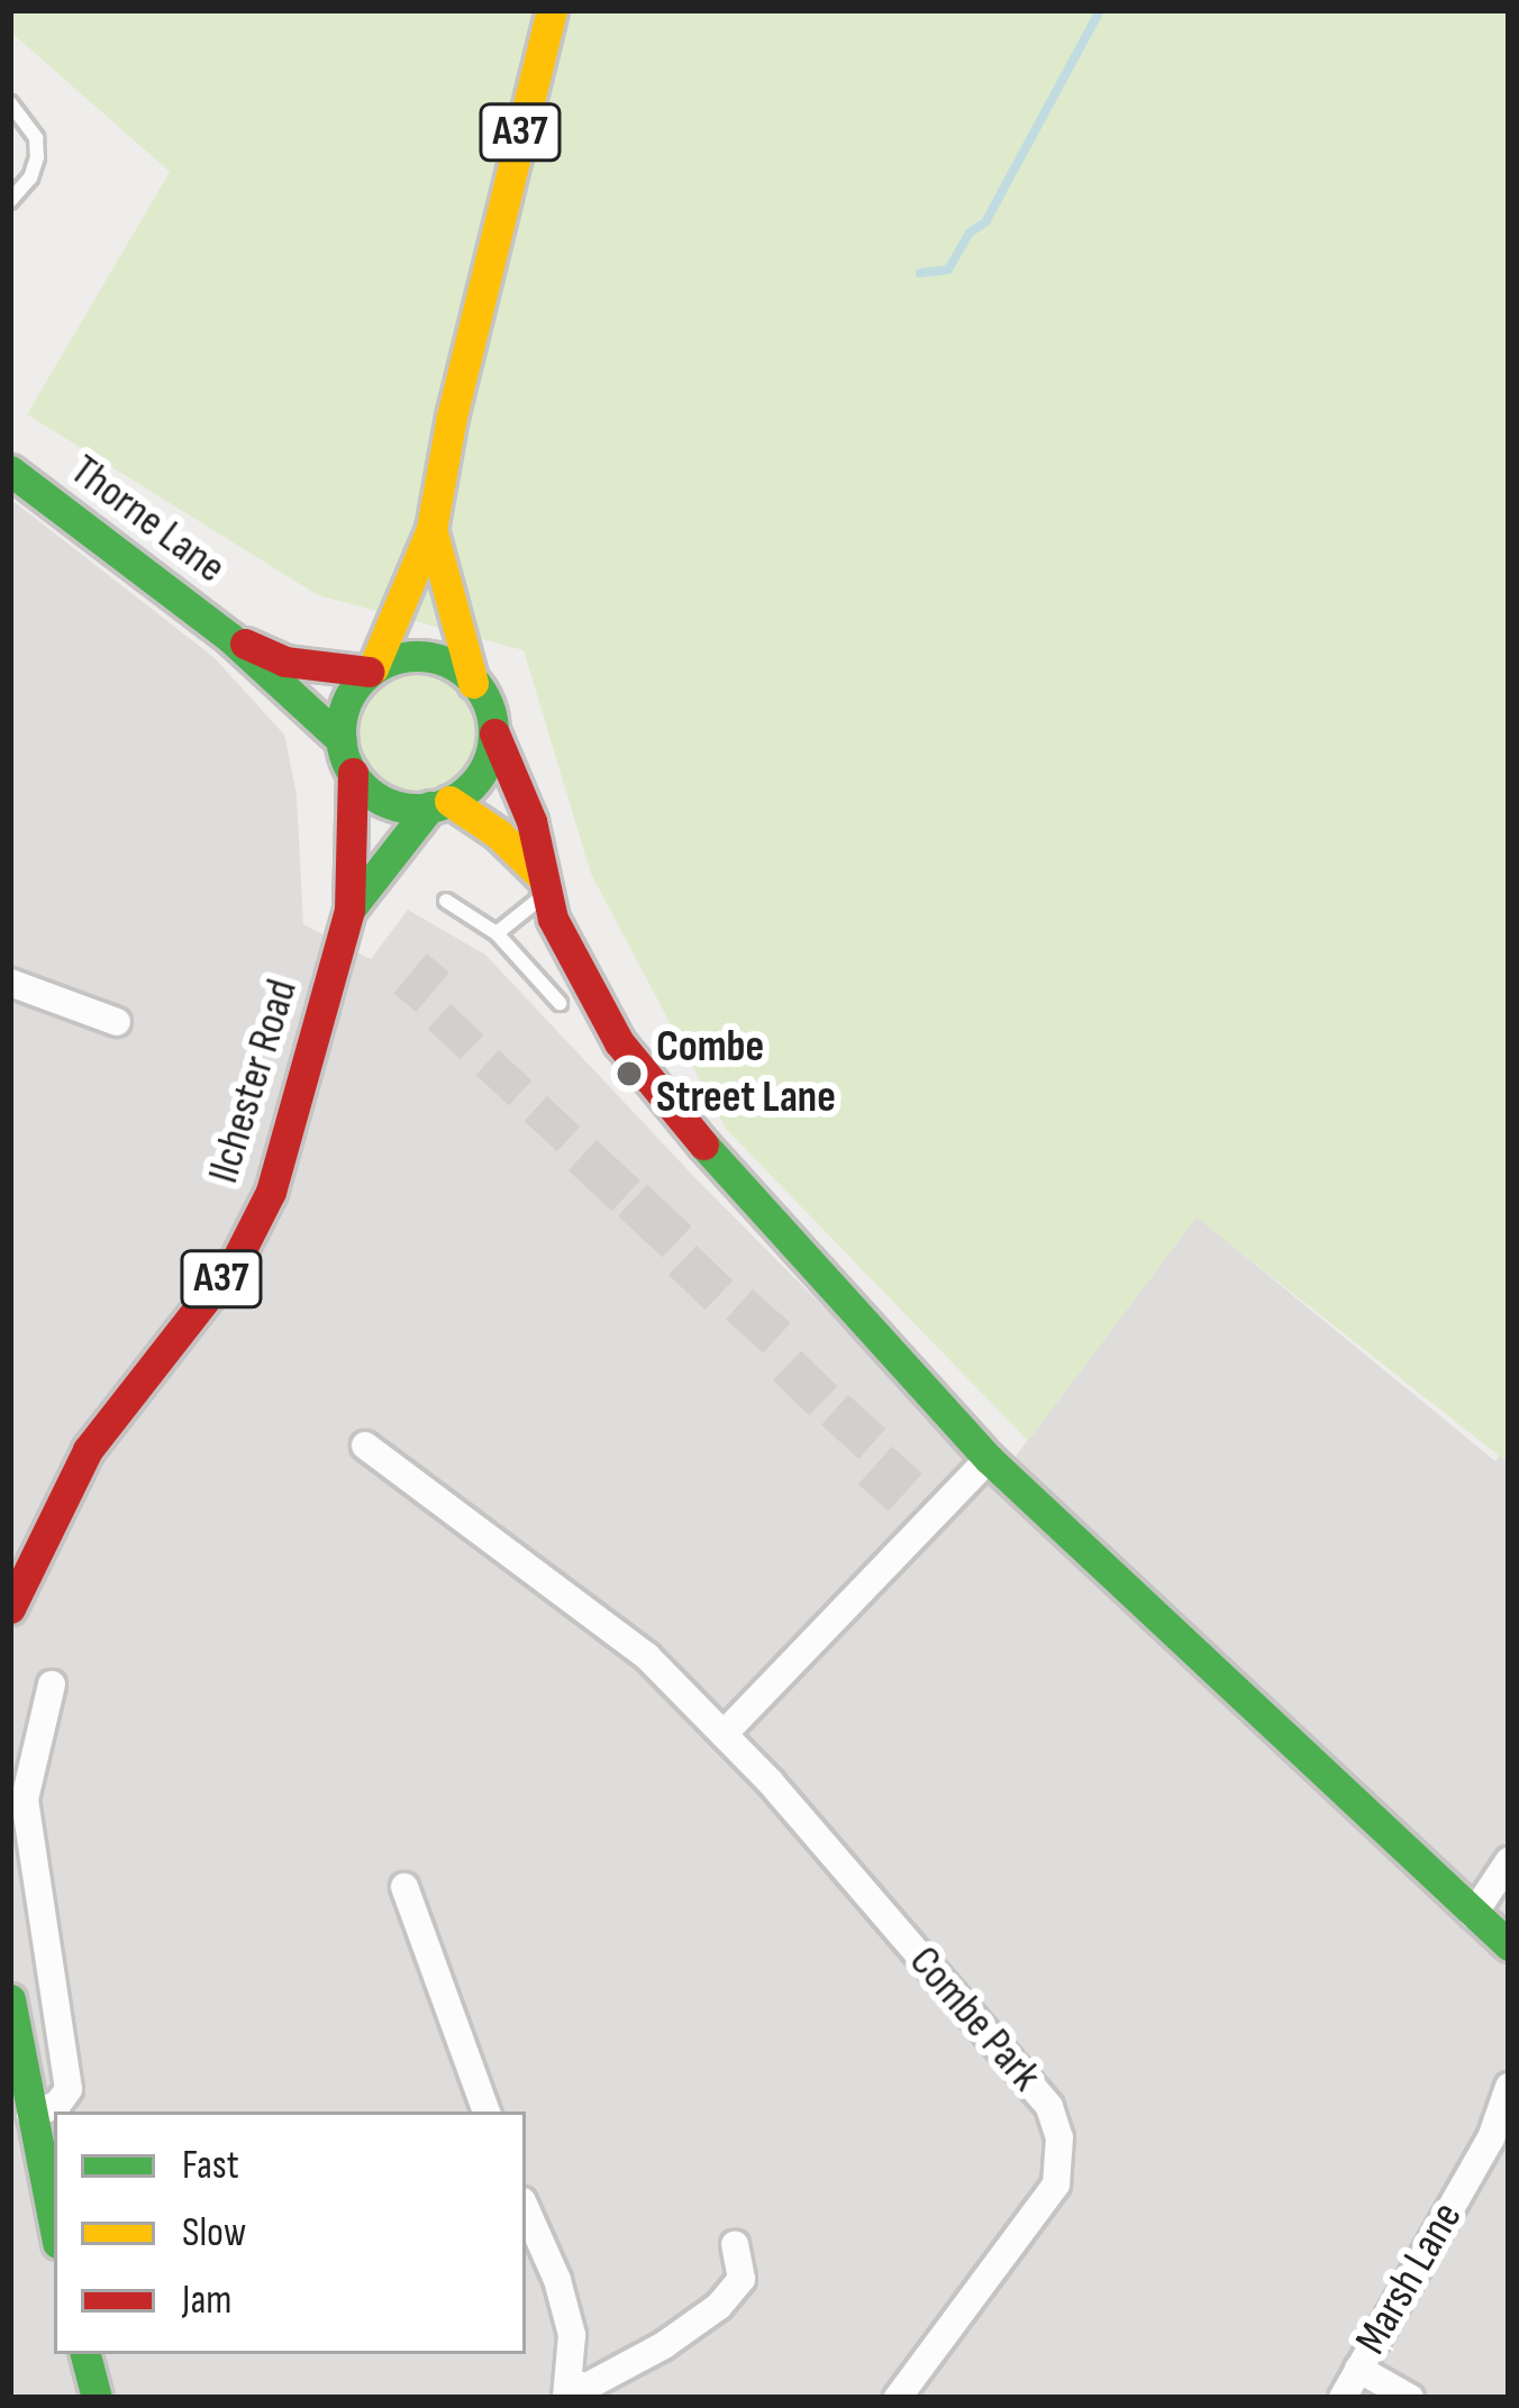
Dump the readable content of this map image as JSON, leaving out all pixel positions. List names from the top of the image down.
{
  "streets": {
    "main road": ["A37", "Thorne Lane", "Ilchester Road"],
    "street": ["Combe Park", "Marsh Lane"]
  },
  "crossings": [
    ["A37", "Thorne Lane"],
    ["A37", "Ilchester Road"],
    ["Thorne Lane", "Ilchester Road"]
  ],
  "places": ["Combe Street Lane"],
  "legend": ["Fast", "Slow", "Jam"]
}
